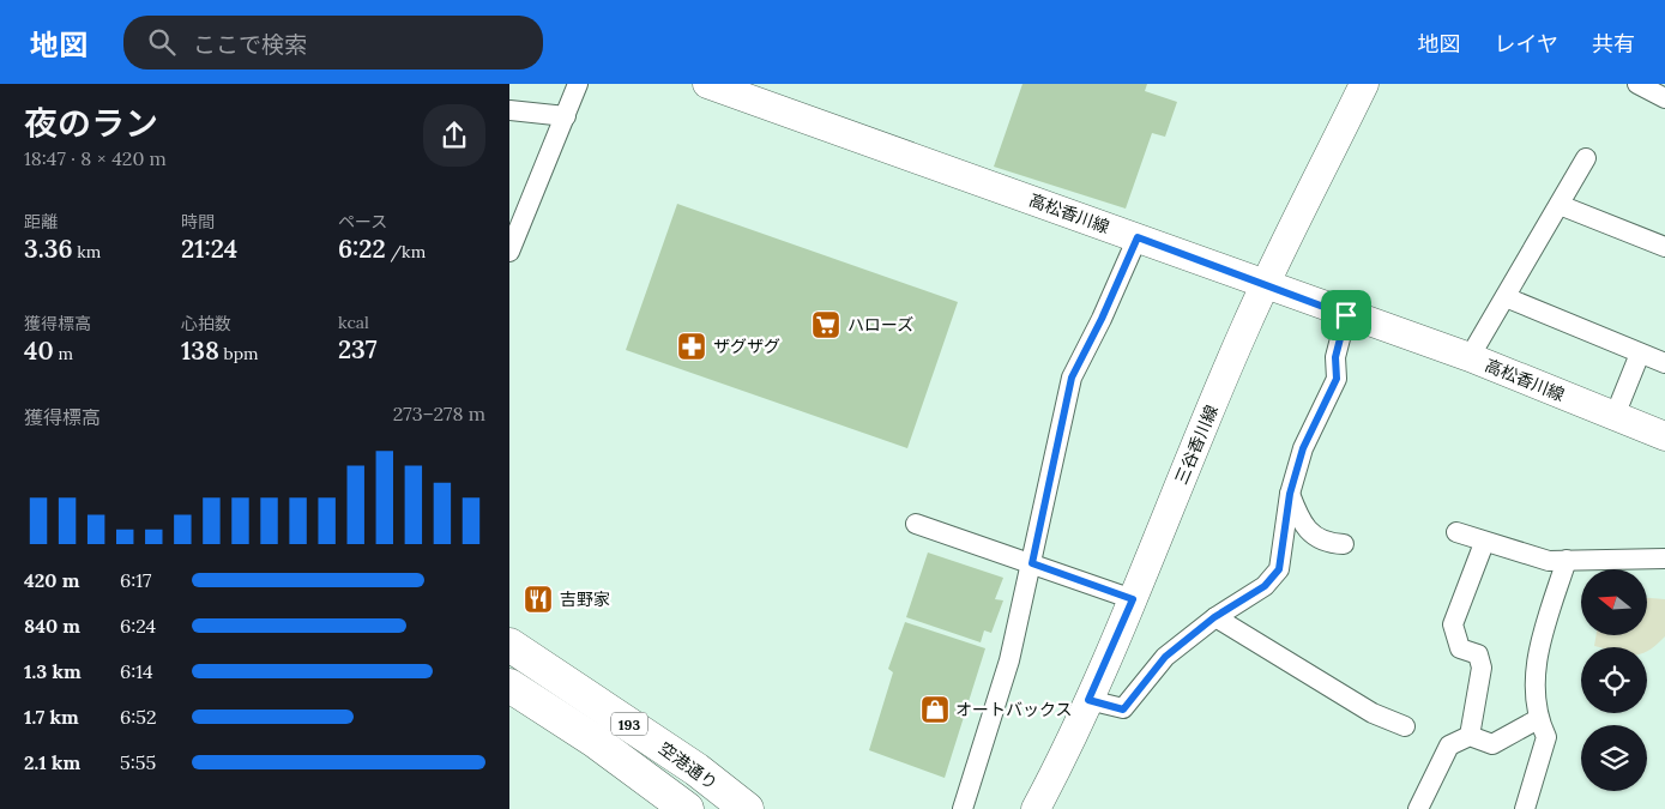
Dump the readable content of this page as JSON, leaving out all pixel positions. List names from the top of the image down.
{
  "streets": {
    "highway": ["193", "空港通り"],
    "main road": ["高松香川線", "三谷香川線"]
  },
  "crossings": [
    ["高松香川線", "三谷香川線"]
  ],
  "places": {
    "supermarket": ["ハローズ"],
    "pharmacy": ["ザグザグ"],
    "restaurant": ["吉野家"],
    "shop": ["オートバックス"]
  },
  "north": "left",
  "page": {
    "header": "地図",
    "search": "ここで検索",
    "nav": ["地図", "レイヤ", "共有"],
    "heading": ["夜のラン", "18:47 · 8 × 420 m"],
    "stats": [
      ["距離", "3.36 km"],
      ["時間", "21:24"],
      ["ペース", "6:22 /km"],
      ["獲得標高", "40 m"],
      ["心拍数", "138 bpm"],
      ["kcal", "237"]
    ],
    "chart": ["獲得標高", "273–278 m"],
    "list": [
      {
        "name": "420 m",
        "note": "6:17"
      },
      {
        "name": "840 m",
        "note": "6:24"
      },
      {
        "name": "1.3 km",
        "note": "6:14"
      },
      {
        "name": "1.7 km",
        "note": "6:52"
      },
      {
        "name": "2.1 km",
        "note": "5:55"
      }
    ]
  }
}
